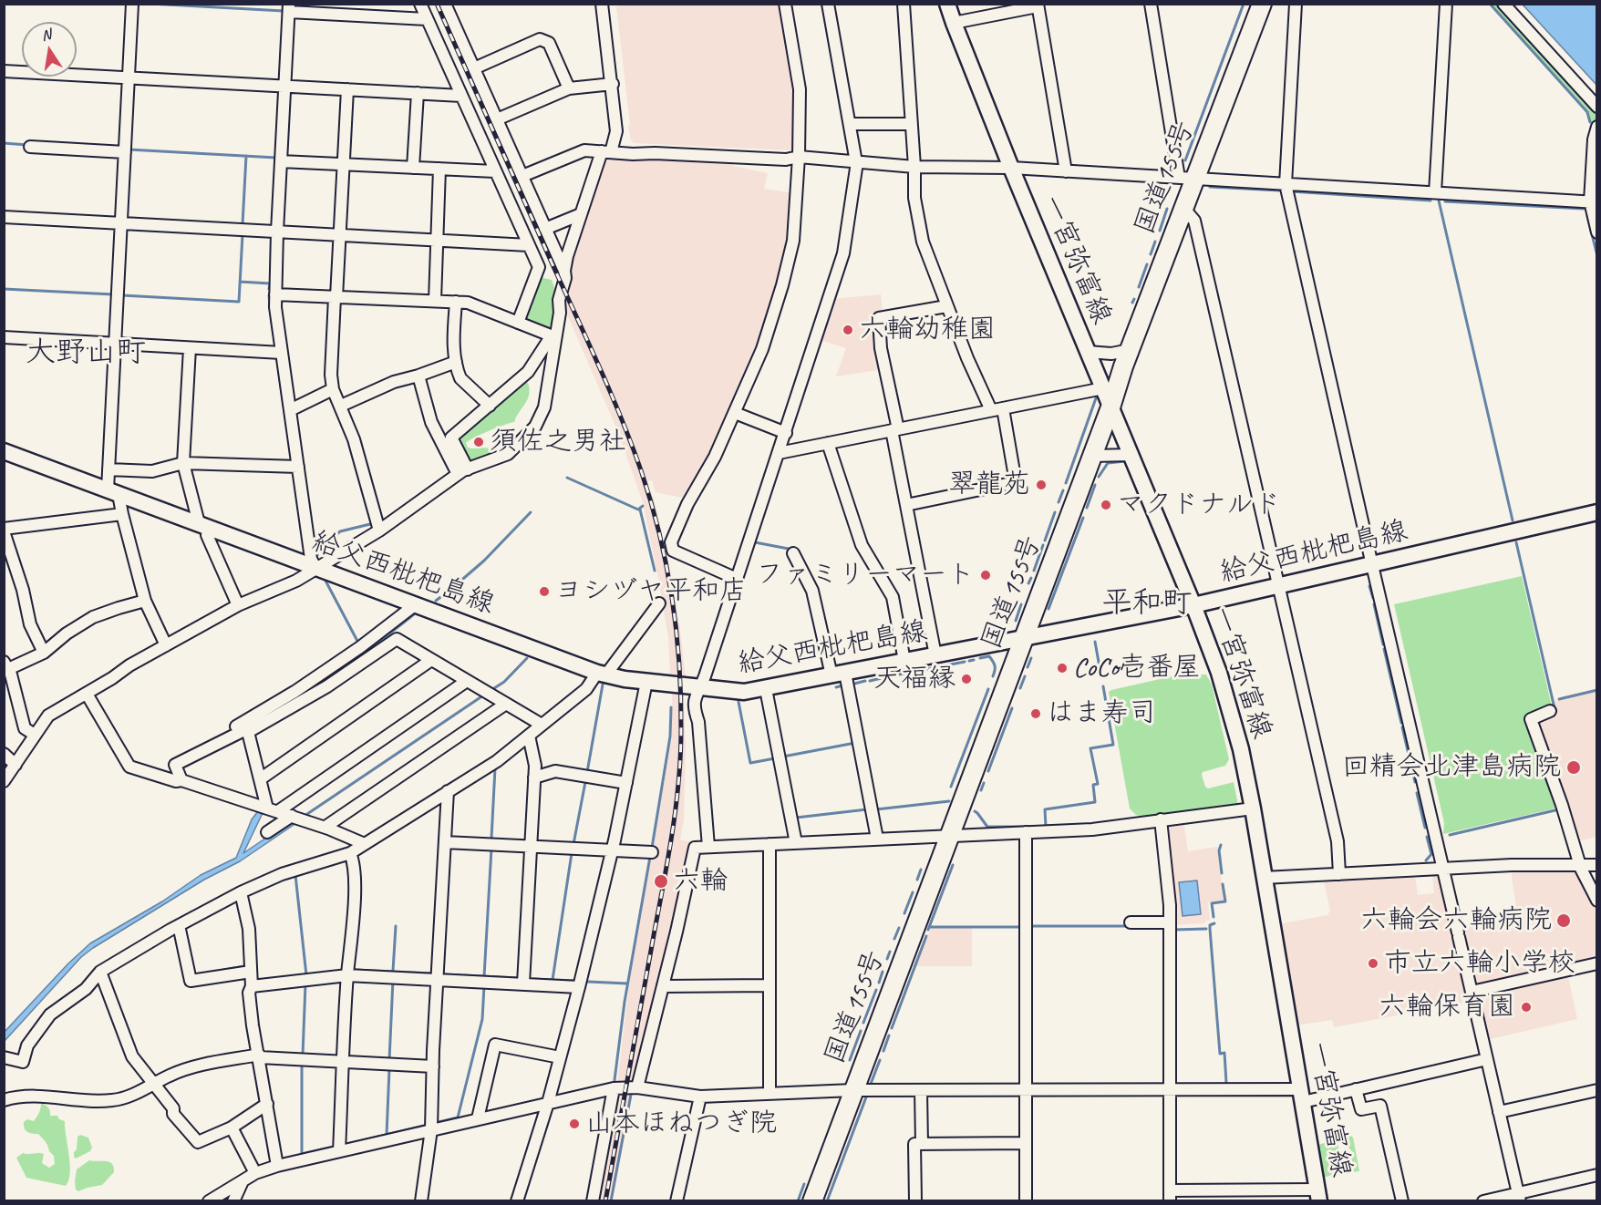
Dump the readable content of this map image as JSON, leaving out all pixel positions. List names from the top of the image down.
{
  "streets": {
    "highway": ["国道155号"],
    "main road": ["一宮弥富線", "給父西枇杷島線"]
  },
  "crossings": [
    ["国道155号", "一宮弥富線"],
    ["国道155号", "給父西枇杷島線"],
    ["一宮弥富線", "給父西枇杷島線"]
  ],
  "districts": ["大野山町", "平和町"],
  "places": [
    "六輪幼稚園",
    "須佐之男社",
    "翠龍苑",
    "マクドナルド",
    "ファミリーマート",
    "ヨシヅヤ平和店",
    "CoCo壱番屋",
    "天福縁",
    "はま寿司",
    "回精会北津島病院",
    "六輪",
    "六輪会六輪病院",
    "市立六輪小学校",
    "六輪保育園",
    "山本ほねつぎ院"
  ],
  "north": "top"
}
